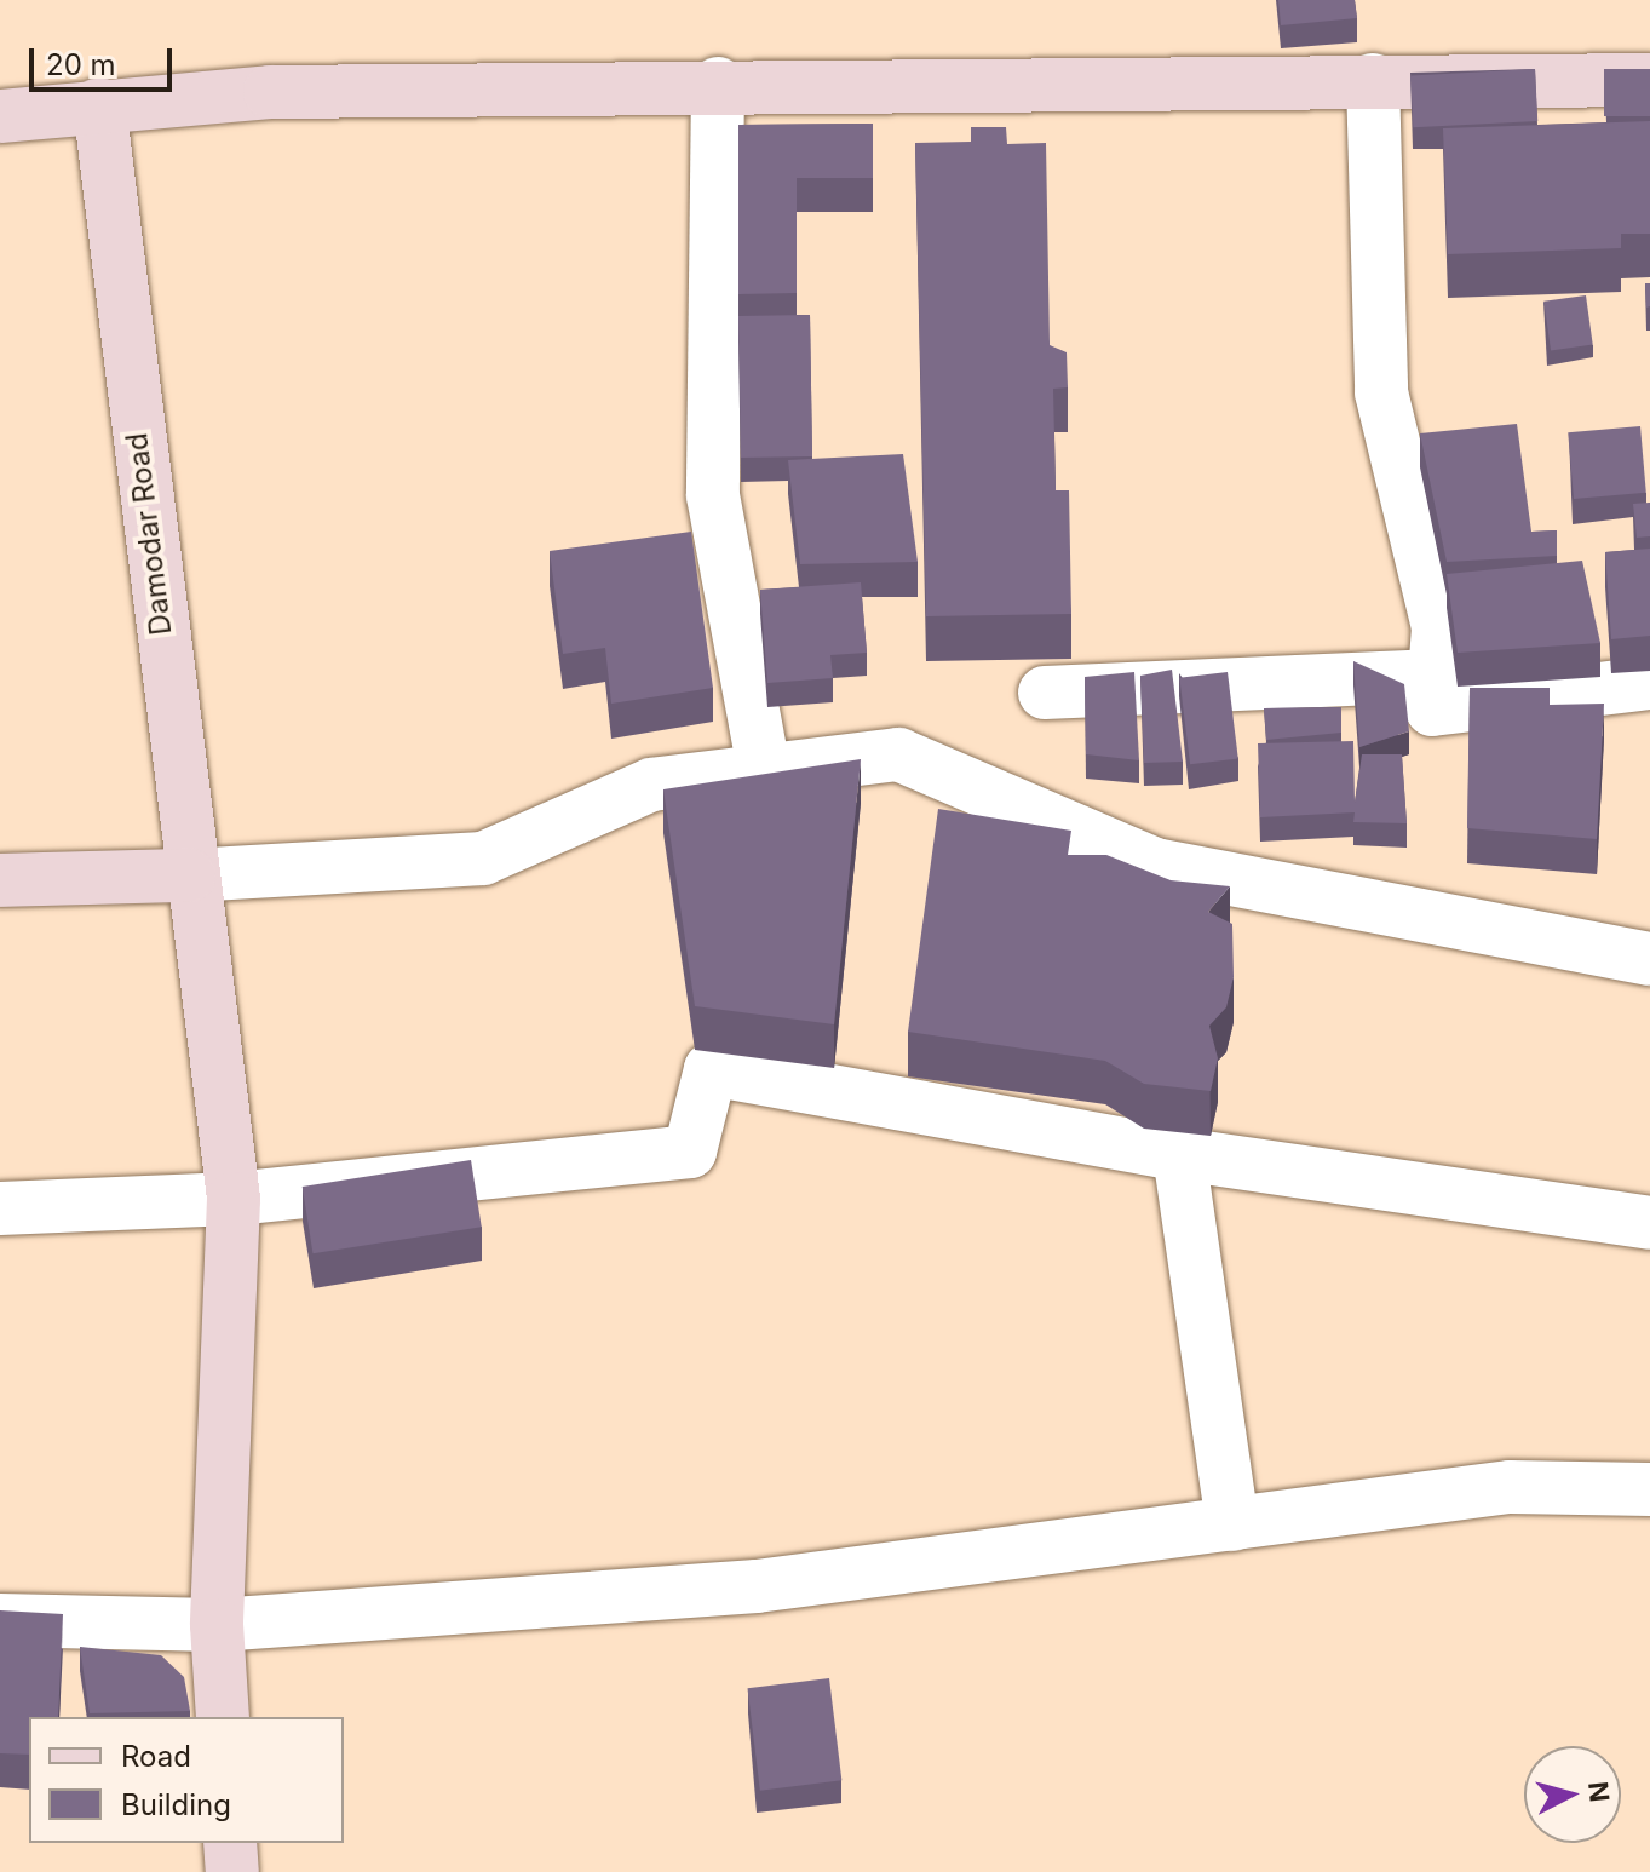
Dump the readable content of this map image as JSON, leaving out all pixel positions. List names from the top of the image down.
{
  "streets": {
    "street": ["Damodar Road"]
  },
  "legend": ["Road", "Building"],
  "scale_bar": "20 m",
  "north": "right"
}
